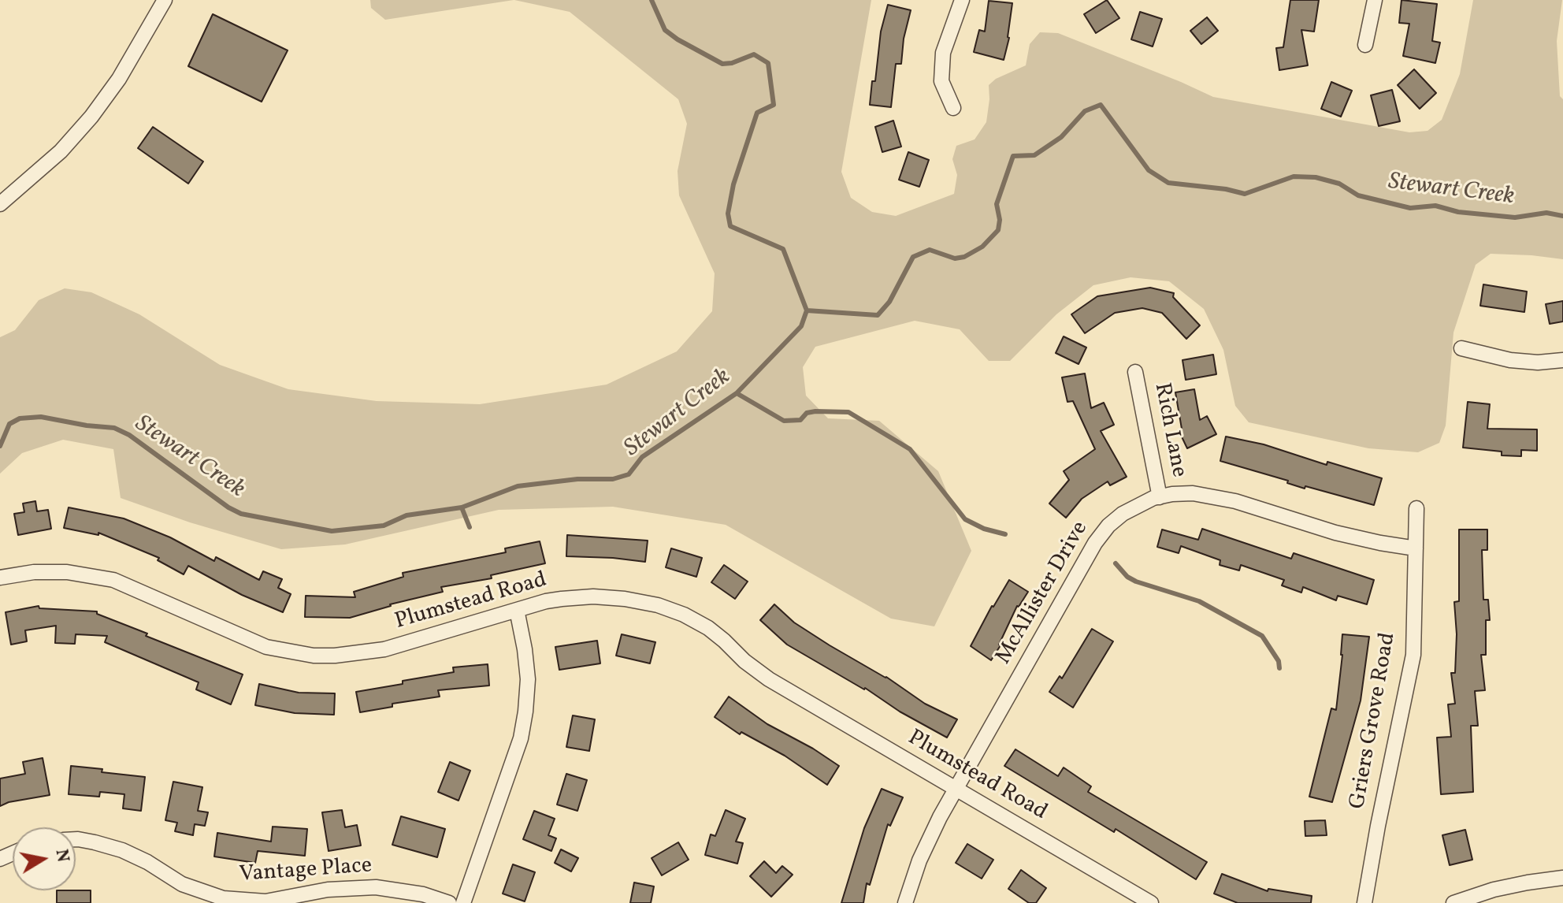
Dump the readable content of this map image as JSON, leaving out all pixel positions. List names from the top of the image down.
{
  "streets": {
    "street": [
      "Rich Lane",
      "McAllister Drive",
      "Plumstead Road",
      "Griers Grove Road",
      "Vantage Place"
    ]
  },
  "crossings": [
    ["Rich Lane", "McAllister Drive"],
    ["McAllister Drive", "Plumstead Road"],
    ["McAllister Drive", "Griers Grove Road"]
  ],
  "water": ["Stewart Creek"],
  "north": "right"
}
